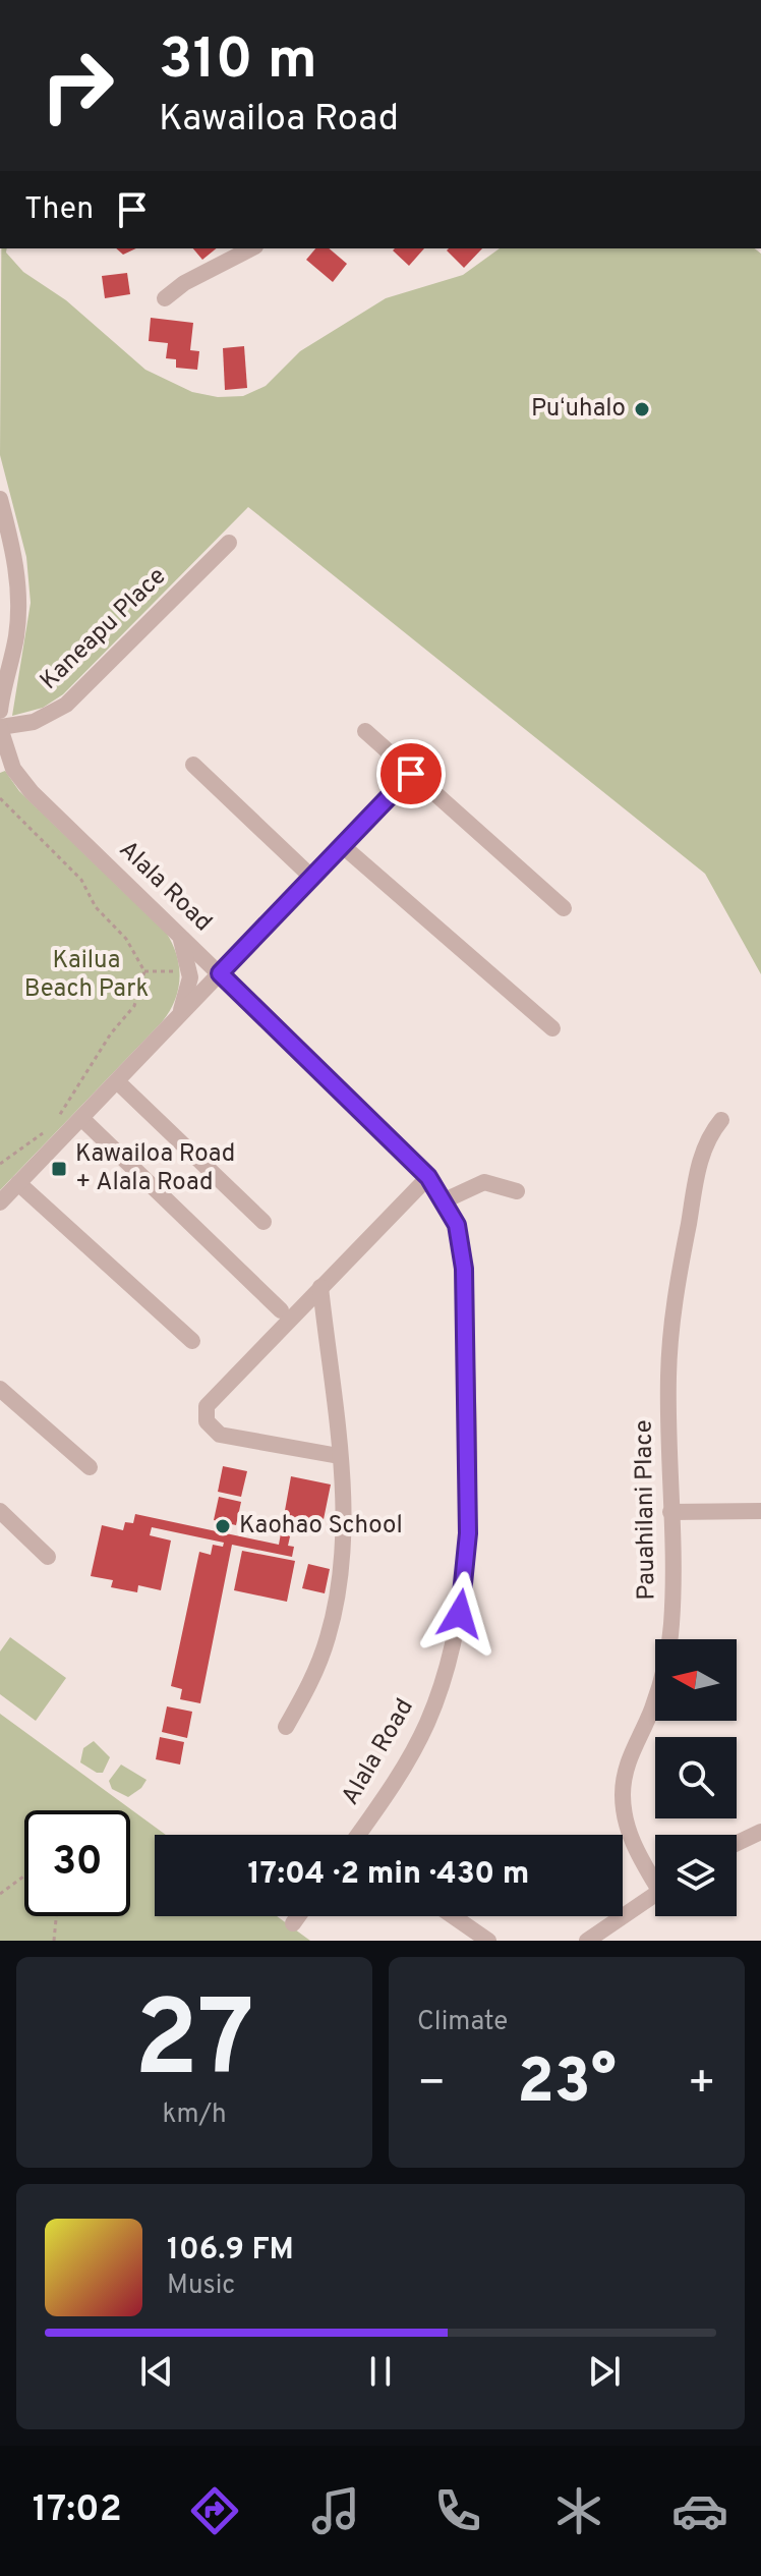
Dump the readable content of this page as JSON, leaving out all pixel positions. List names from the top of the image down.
{
  "streets": {
    "street": ["Kaneapu Place", "Alala Road", "Pauahilani Place"]
  },
  "crossings": [
    ["Kaneapu Place", "Alala Road"]
  ],
  "parks": ["Kailua Beach Park"],
  "places": {
    "other": ["Puʻuhalo", "Kaohao School"],
    "transit": ["Kawailoa Road + Alala Road"]
  },
  "north": "left",
  "page": {
    "turn": ["310 m", "Kawailoa Road"],
    "then": "Then",
    "limit": "30",
    "trip": "17:04 · 2 min · 430 m",
    "tile": [
      ["27", "km/h"],
      "Climate"
    ],
    "heat": ["−", "23°", "+"],
    "song": ["106.9 FM", "Music"],
    "tabs": "17:02"
  }
}
